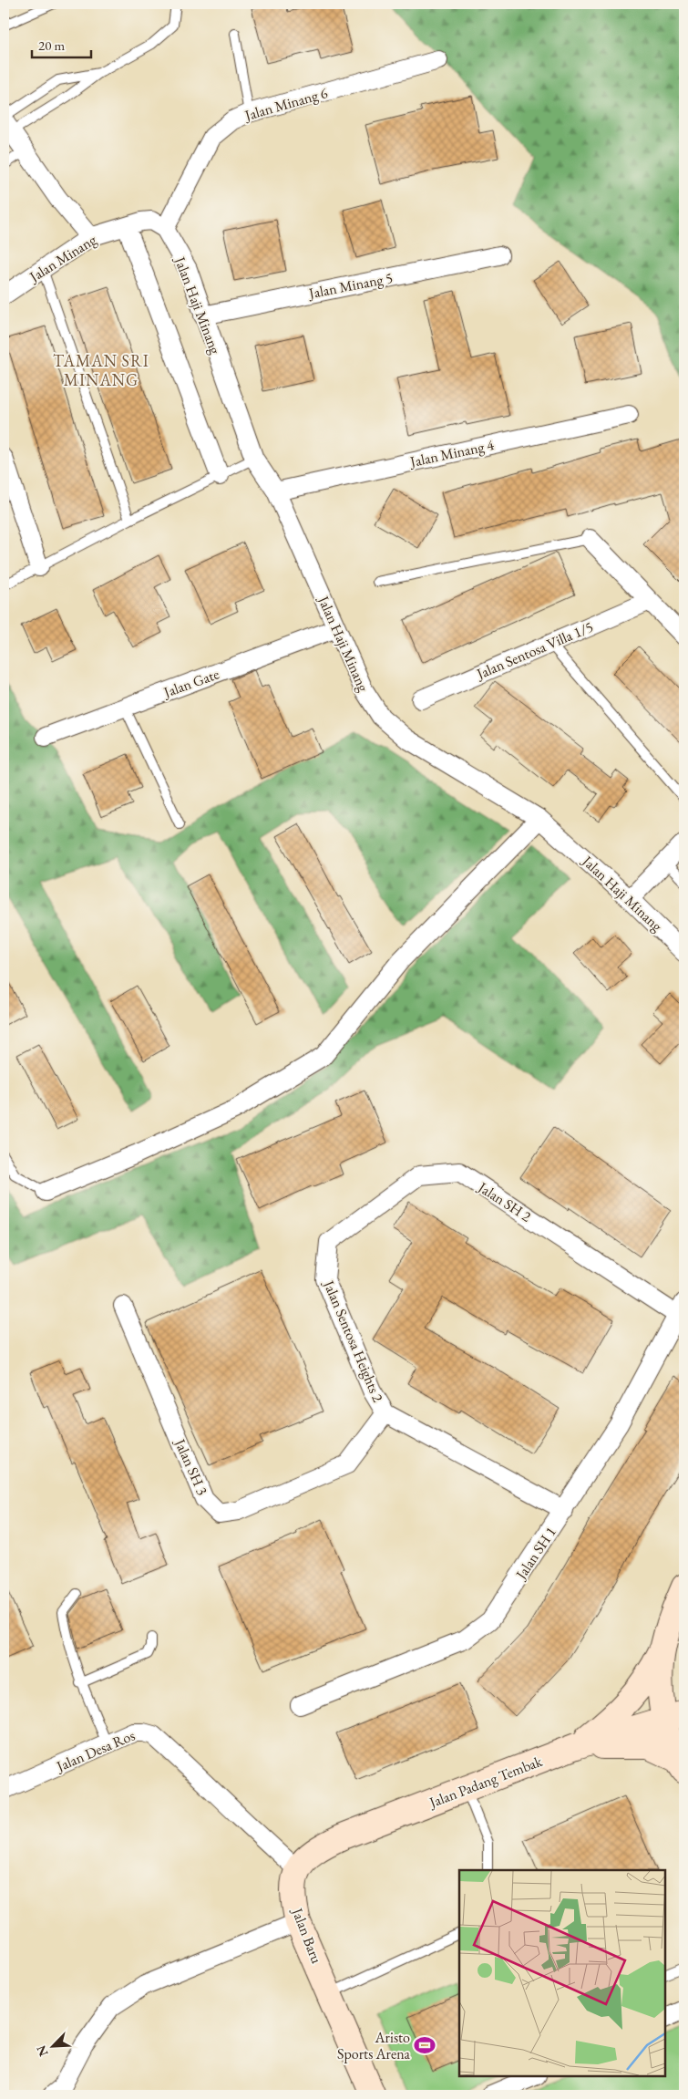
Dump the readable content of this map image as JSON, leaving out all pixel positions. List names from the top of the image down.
{
  "streets": {
    "street": [
      "Jalan Minang 6",
      "Jalan Minang",
      "Jalan Minang 5",
      "Jalan Haji Minang",
      "Jalan Minang 4",
      "Jalan Sentosa Villa 1/5",
      "Jalan Gate",
      "Jalan SH 2",
      "Jalan Sentosa Heights 2",
      "Jalan SH 3",
      "Jalan SH 1",
      "Jalan Desa Ros",
      "Jalan Padang Tembak",
      "Jalan Baru"
    ]
  },
  "crossings": [
    ["Jalan Minang 6", "Jalan Minang"],
    ["Jalan Minang 6", "Jalan Haji Minang"],
    ["Jalan Minang", "Jalan Haji Minang"],
    ["Jalan Minang 5", "Jalan Haji Minang"],
    ["Jalan Haji Minang", "Jalan Minang 4"],
    ["Jalan Haji Minang", "Jalan Gate"],
    ["Jalan SH 2", "Jalan Sentosa Heights 2"],
    ["Jalan SH 2", "Jalan SH 1"],
    ["Jalan Sentosa Heights 2", "Jalan SH 3"],
    ["Jalan Desa Ros", "Jalan Padang Tembak"],
    ["Jalan Desa Ros", "Jalan Baru"],
    ["Jalan Padang Tembak", "Jalan Baru"]
  ],
  "districts": ["TAMAN SRI MINANG"],
  "places": {
    "sports": ["Aristo Sports Arena"]
  },
  "scale_bar": "20 m",
  "north": "bottom left"
}
